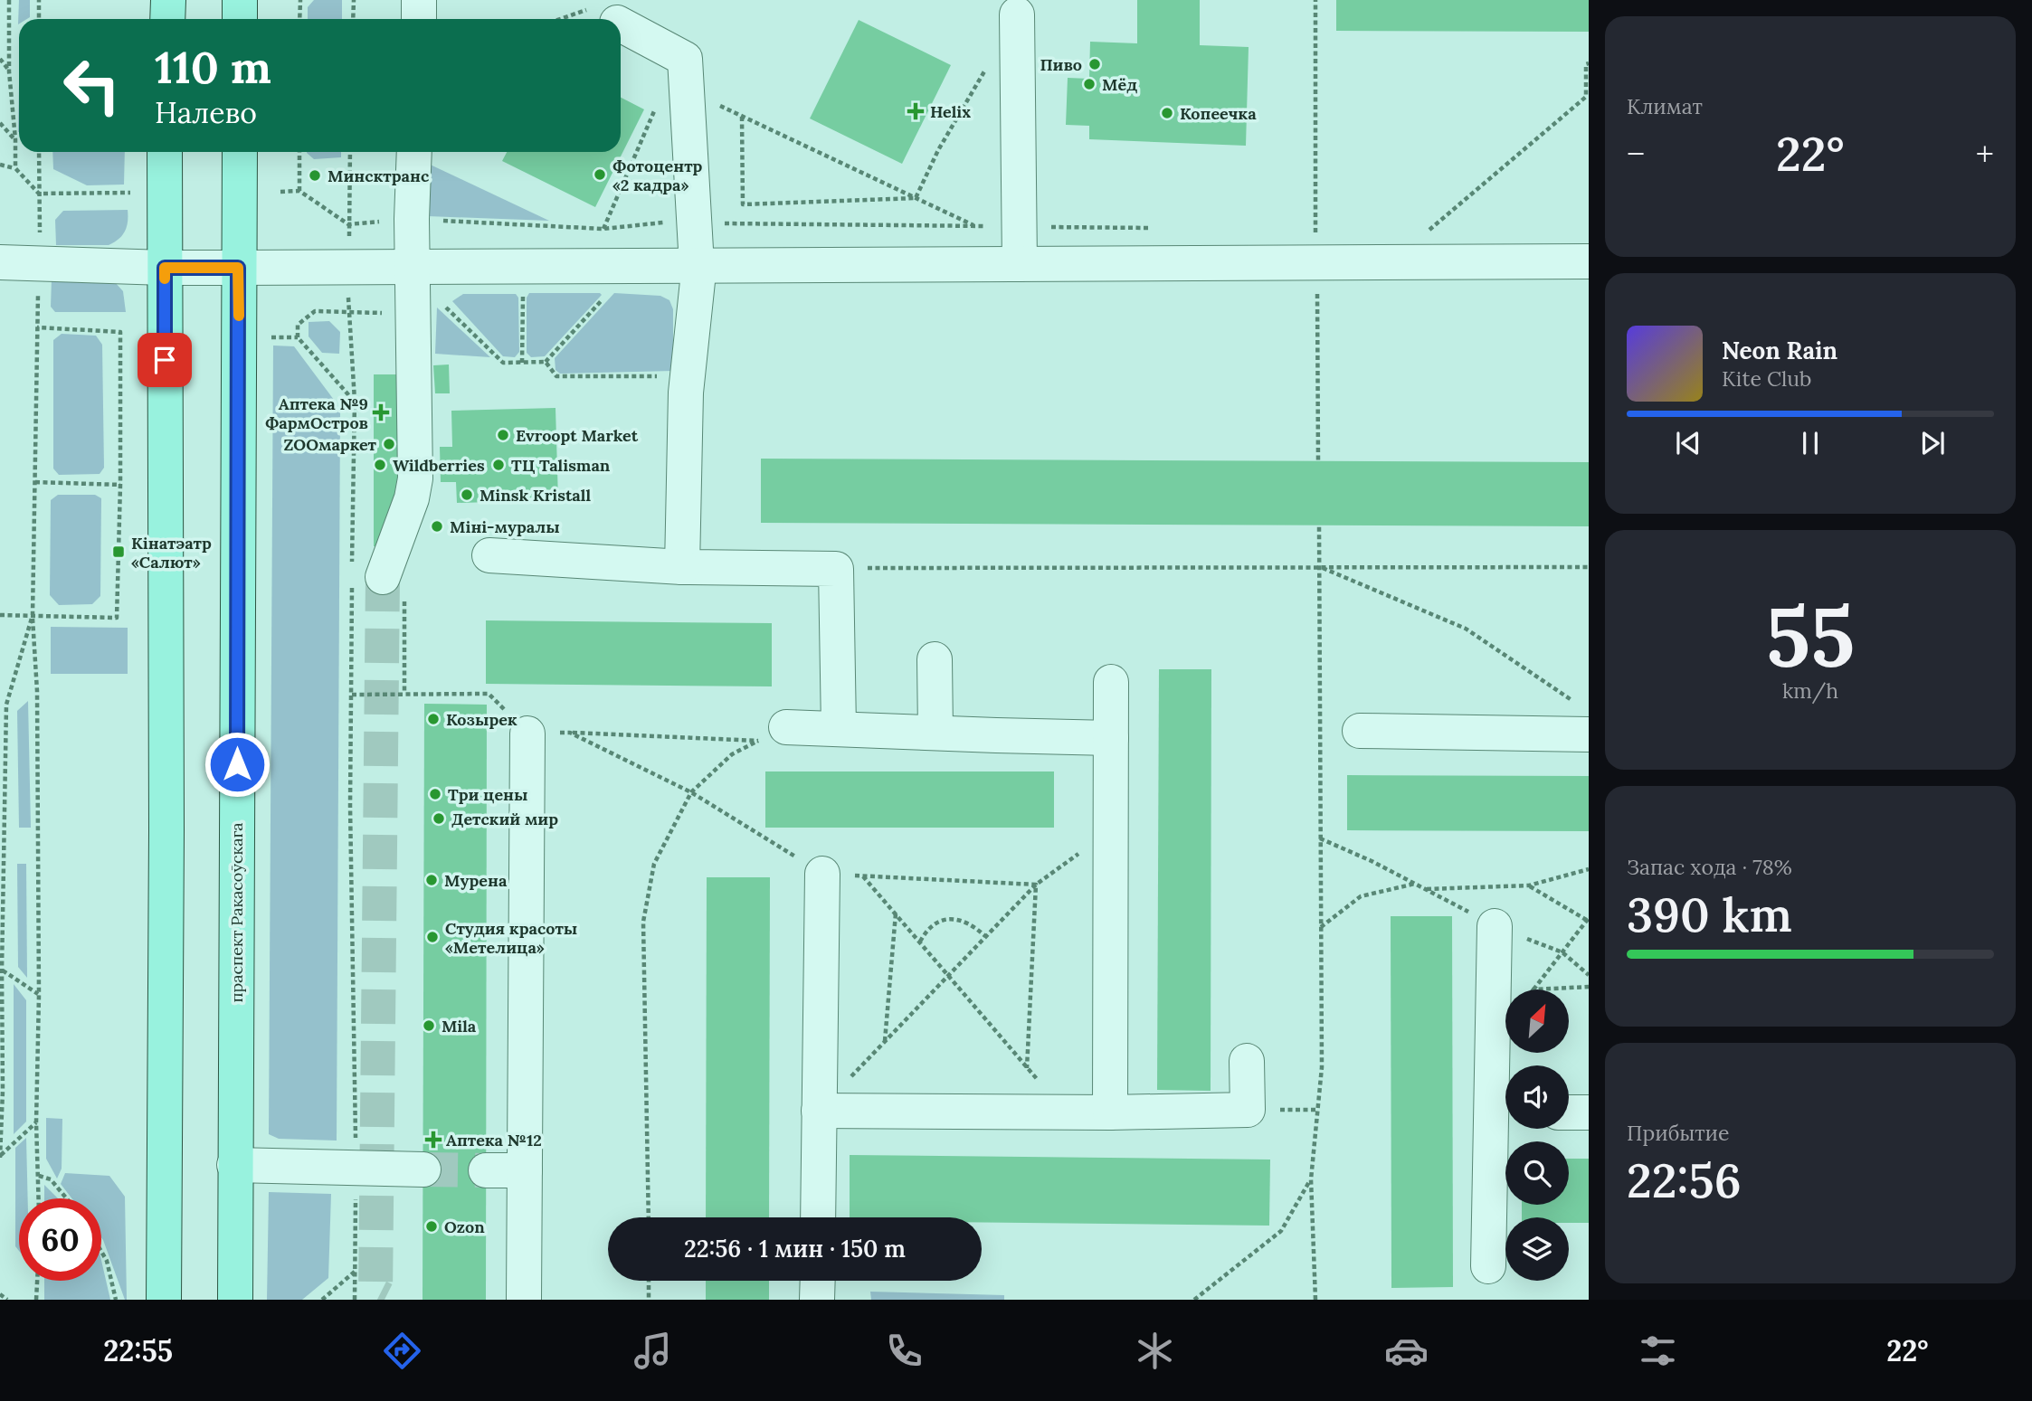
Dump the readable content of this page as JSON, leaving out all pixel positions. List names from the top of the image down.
{
  "streets": {
    "main road": ["праспект Ракасоўскага"]
  },
  "places": {
    "other": [
      "Пиво",
      "Мёд",
      "Копеечка",
      "Фотоцентр «2 кадра»",
      "Минсктранс",
      "Evroopt Market",
      "ZOOмаркет",
      "Wildberries",
      "ТЦ Talisman",
      "Minsk Kristall",
      "Міні-муралы",
      "Козырек",
      "Три цены",
      "Детский мир",
      "Мурена",
      "Студия красоты «Метелица»",
      "Mila",
      "Ozon"
    ],
    "health": ["Helix", "Аптека №9 ФармОстров", "Аптека №12"],
    "transit": ["Кінатэатр «Салют»"]
  },
  "north": "top right",
  "page": {
    "tile": [
      "Климат",
      ["55", "km/h"],
      ["Запас хода · 78%", "390 km"],
      ["Прибытие", "22:56"]
    ],
    "turn": ["110 m", "Налево"],
    "heat": ["−", "22°", "+"],
    "song": ["Neon Rain", "Kite Club"],
    "limit": "60",
    "trip": "22:56 · 1 мин · 150 m",
    "tabs": ["22:55", "22°"]
  }
}
